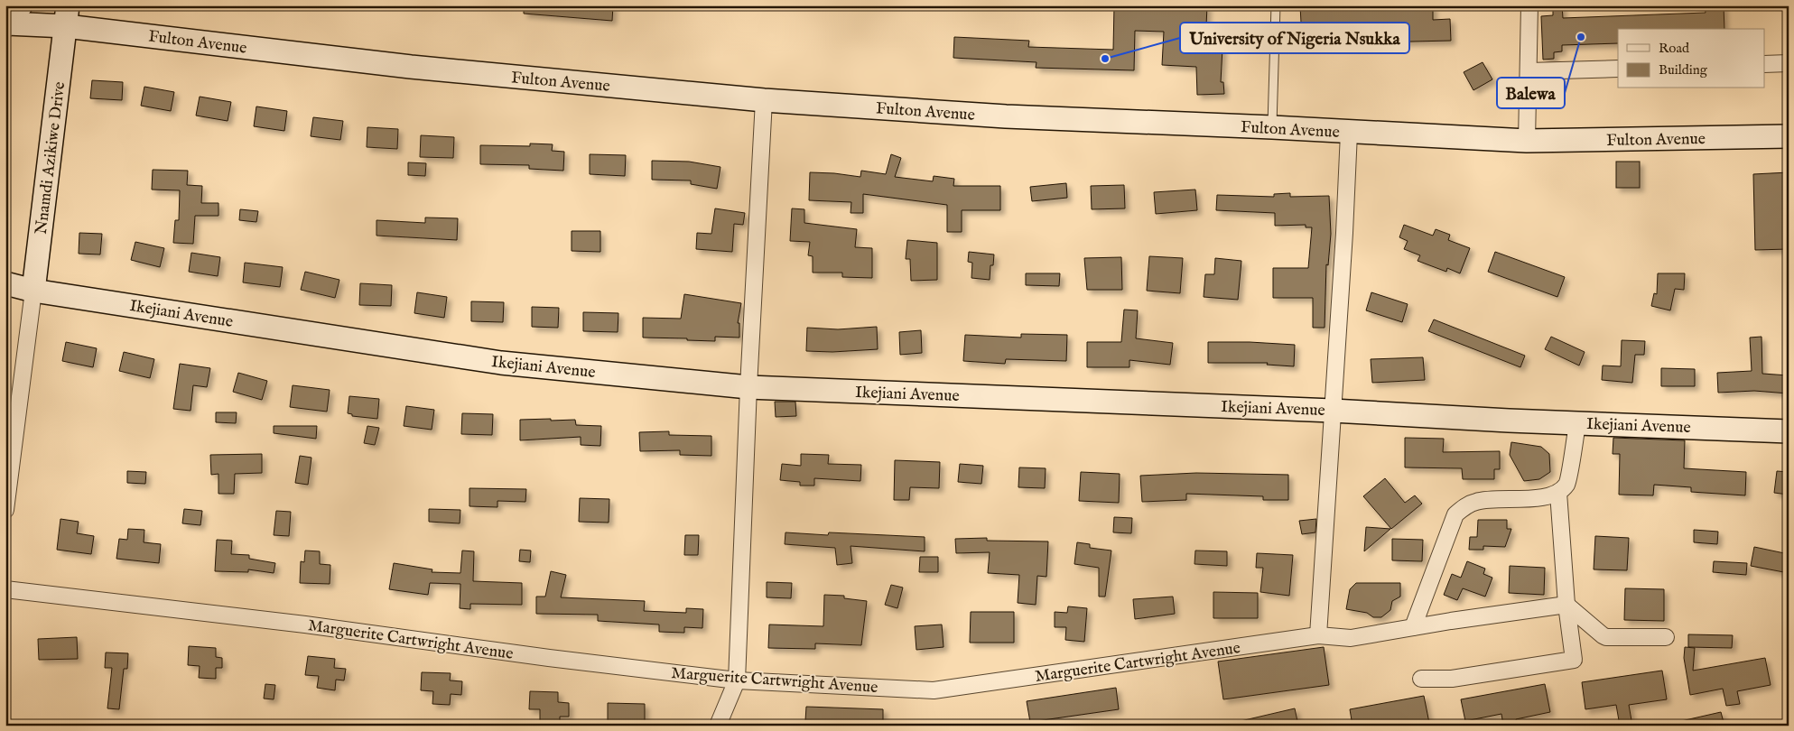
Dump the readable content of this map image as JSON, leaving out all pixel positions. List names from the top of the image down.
{
  "streets": {
    "street": [
      "Fulton Avenue",
      "Nnamdi Azikiwe Drive",
      "Ikejiani Avenue",
      "Marguerite Cartwright Avenue"
    ]
  },
  "crossings": [
    ["Fulton Avenue", "Nnamdi Azikiwe Drive"],
    ["Nnamdi Azikiwe Drive", "Ikejiani Avenue"]
  ],
  "places": ["Balewa", "University of Nigeria Nsukka"],
  "legend": ["Road", "Building"]
}
